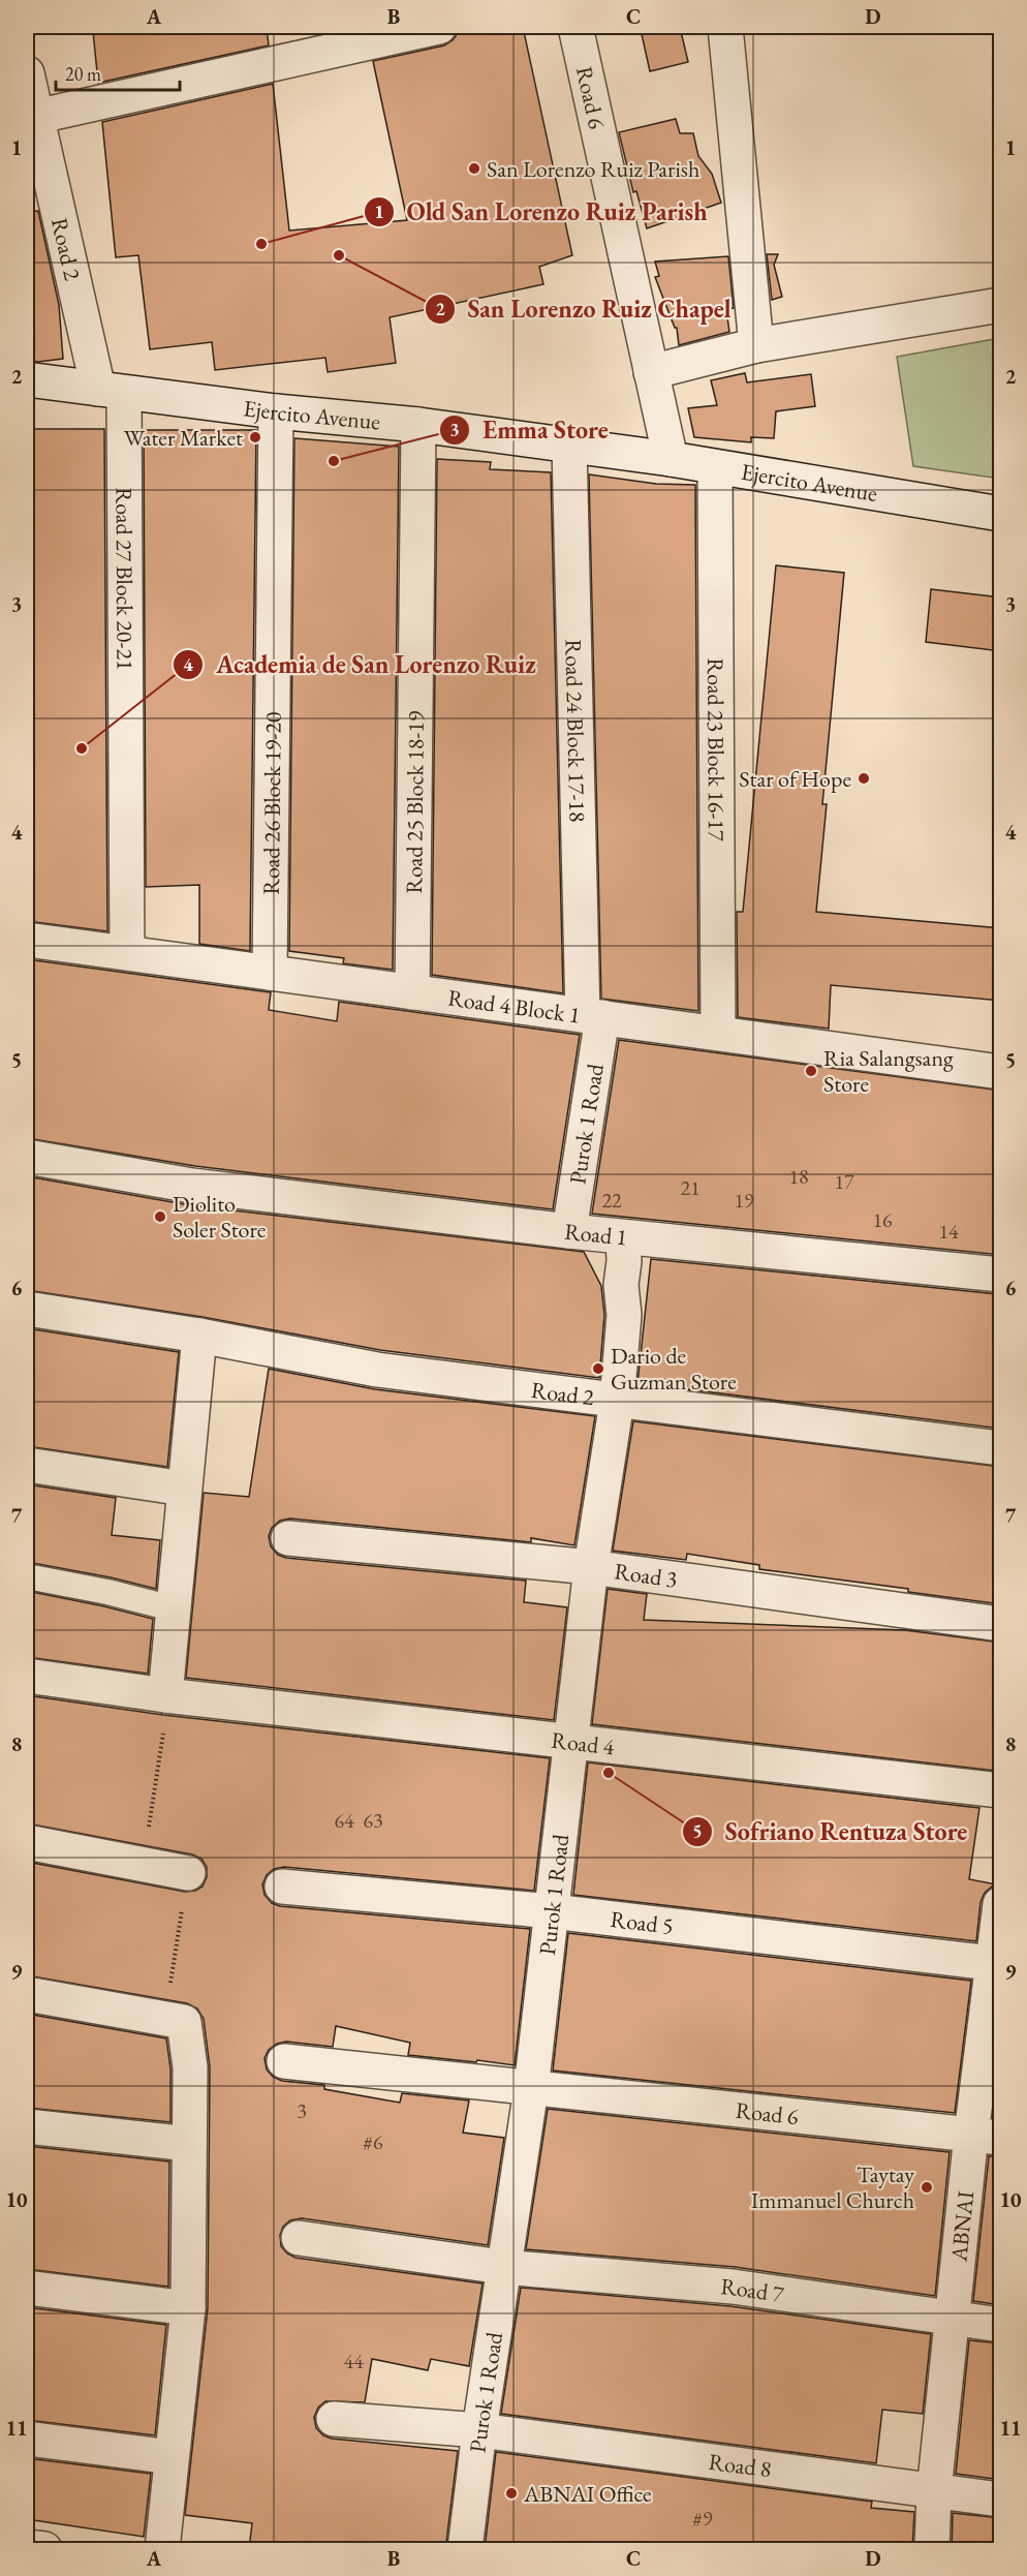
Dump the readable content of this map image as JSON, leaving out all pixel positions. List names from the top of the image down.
{
  "streets": {
    "street": [
      "Road 6",
      "Road 2",
      "Ejercito Avenue",
      "Road 27 Block 20-21",
      "Road 24 Block 17-18",
      "Road 23 Block 16-17",
      "Road 25 Block 18-19",
      "Road 26 Block 19-20",
      "Road 4 Block 1",
      "Purok 1 Road",
      "Road 1",
      "Road 3",
      "Road 4",
      "Road 5",
      "ABNAI",
      "Road 7",
      "Road 8"
    ]
  },
  "crossings": [
    ["Road 6", "Ejercito Avenue"],
    ["Road 6", "Purok 1 Road"],
    ["Road 6", "ABNAI"],
    ["Road 2", "Ejercito Avenue"],
    ["Road 2", "Road 27 Block 20-21"],
    ["Road 2", "Purok 1 Road"],
    ["Ejercito Avenue", "Road 27 Block 20-21"],
    ["Ejercito Avenue", "Road 24 Block 17-18"],
    ["Ejercito Avenue", "Road 23 Block 16-17"],
    ["Ejercito Avenue", "Road 25 Block 18-19"],
    ["Ejercito Avenue", "Road 26 Block 19-20"],
    ["Road 27 Block 20-21", "Road 4 Block 1"],
    ["Road 24 Block 17-18", "Road 4 Block 1"],
    ["Road 24 Block 17-18", "Purok 1 Road"],
    ["Road 23 Block 16-17", "Road 4 Block 1"],
    ["Road 25 Block 18-19", "Road 4 Block 1"],
    ["Road 26 Block 19-20", "Road 4 Block 1"],
    ["Road 4 Block 1", "Purok 1 Road"],
    ["Purok 1 Road", "Road 1"],
    ["Purok 1 Road", "Road 3"],
    ["Purok 1 Road", "Road 4"],
    ["Purok 1 Road", "Road 5"],
    ["Purok 1 Road", "Road 7"],
    ["Purok 1 Road", "Road 8"],
    ["Road 5", "ABNAI"],
    ["ABNAI", "Road 7"],
    ["ABNAI", "Road 8"]
  ],
  "places": [
    "San Lorenzo Ruiz Parish",
    "Old San Lorenzo Ruiz Parish",
    "San Lorenzo Ruiz Chapel",
    "Water Market",
    "Emma Store",
    "Academia de San Lorenzo Ruiz",
    "Star of Hope",
    "Ria Salangsang Store",
    "Diolito Soler Store",
    "Dario de Guzman Store",
    "Sofriano Rentuza Store",
    "Taytay Immanuel Church",
    "ABNAI Office"
  ],
  "house_numbers": [
    "18",
    "17",
    "21",
    "22",
    "19",
    "16",
    "14",
    "64",
    "63",
    "3",
    "#6",
    "44",
    "#9"
  ],
  "scale_bar": "20 m",
  "grid": {
    "columns": [
      "A",
      "B",
      "C",
      "D"
    ],
    "rows": [
      "1",
      "2",
      "3",
      "4",
      "5",
      "6",
      "7",
      "8",
      "9",
      "10",
      "11"
    ]
  }
}
